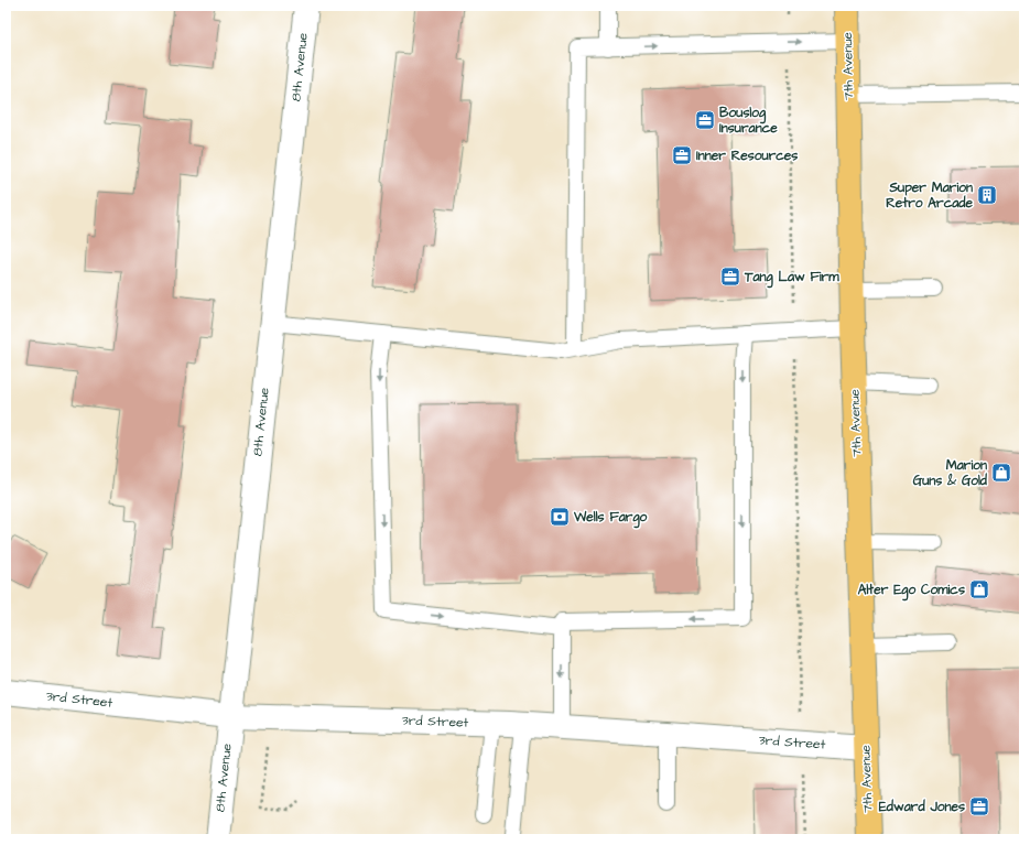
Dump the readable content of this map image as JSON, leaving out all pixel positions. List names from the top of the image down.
{
  "streets": {
    "main road": ["7th Avenue"],
    "street": ["8th Avenue", "3rd Street"]
  },
  "crossings": [
    ["7th Avenue", "3rd Street"],
    ["8th Avenue", "3rd Street"]
  ],
  "places": {
    "office": [
      "Bouslog Insurance",
      "Inner Resources",
      "Tang Law Firm",
      "Edward Jones"
    ],
    "building": ["Super Marion Retro Arcade"],
    "shop": ["Marion Guns & Gold", "Alter Ego Comics"],
    "bank": ["Wells Fargo"]
  }
}
